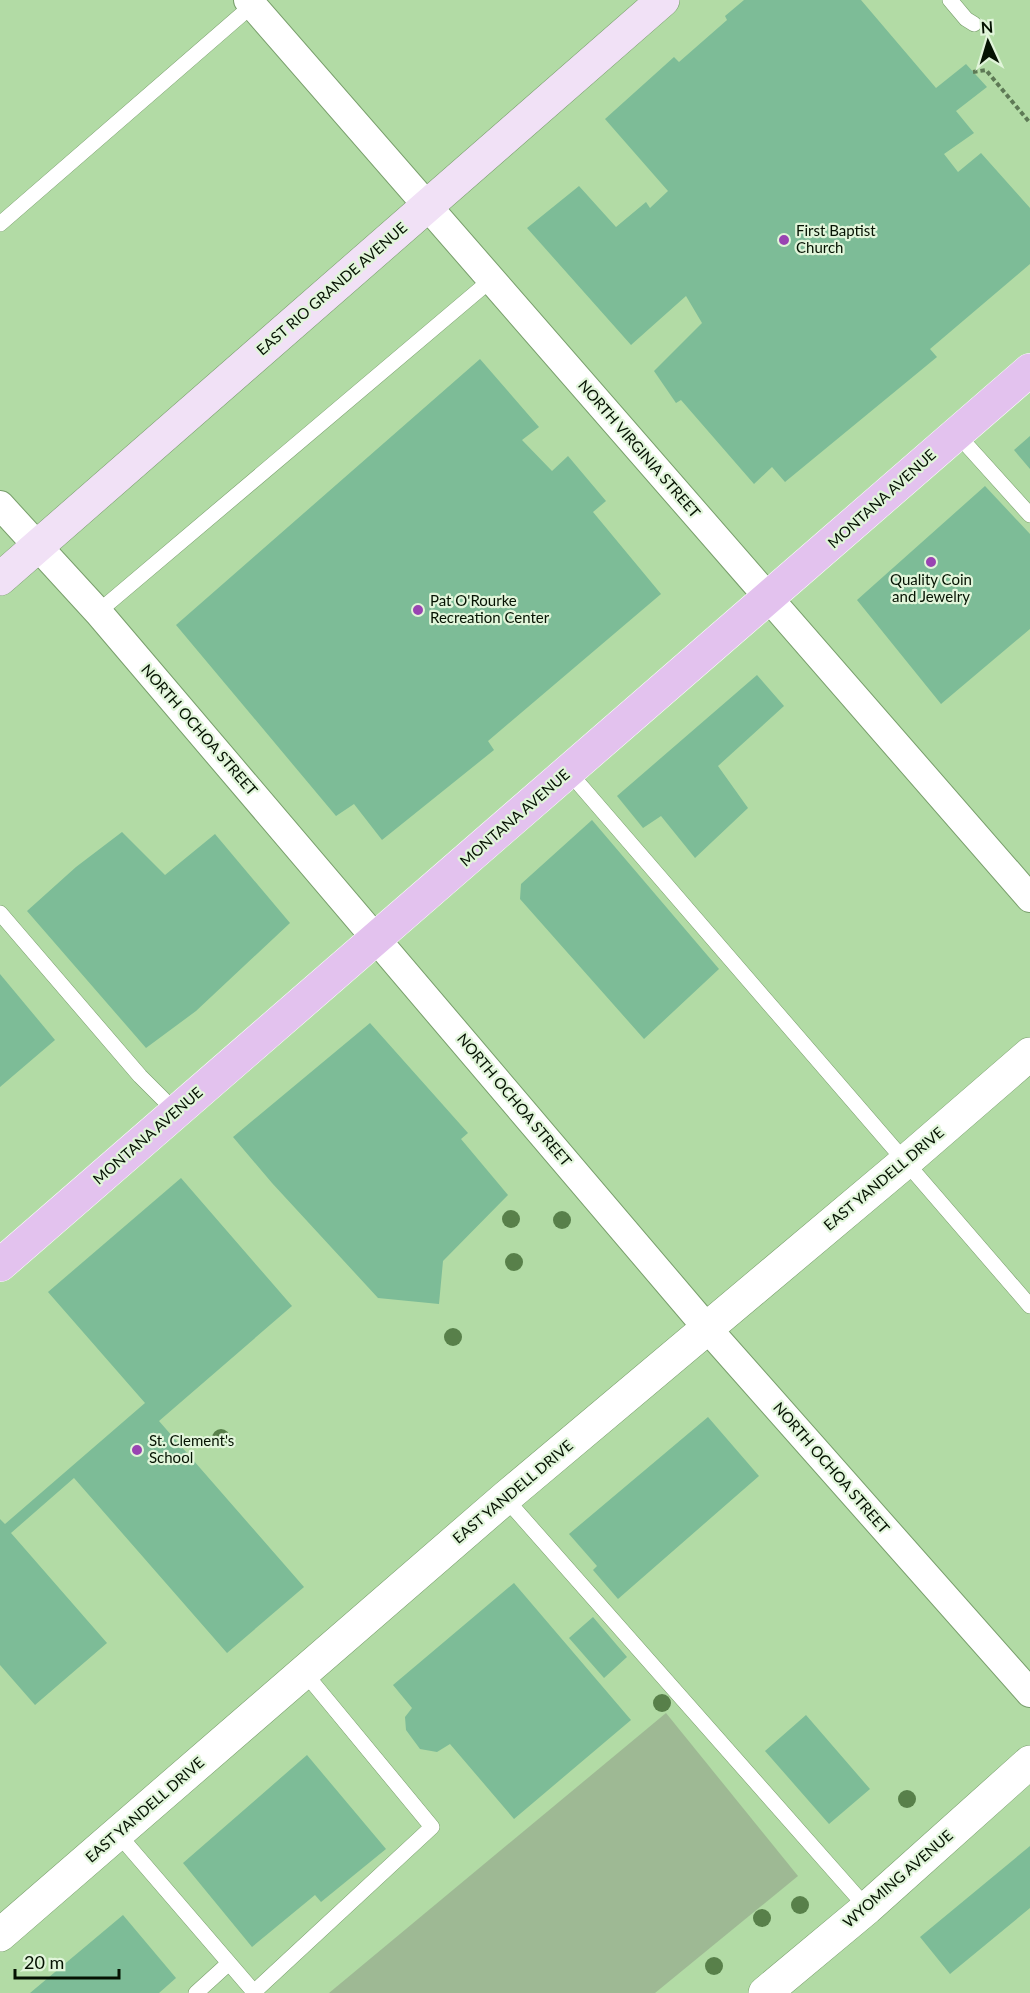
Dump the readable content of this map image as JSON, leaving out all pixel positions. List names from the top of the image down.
{
  "streets": {
    "main road": ["EAST RIO GRANDE AVENUE", "MONTANA AVENUE"],
    "street": [
      "NORTH VIRGINIA STREET",
      "NORTH OCHOA STREET",
      "EAST YANDELL DRIVE",
      "WYOMING AVENUE"
    ]
  },
  "crossings": [
    ["EAST RIO GRANDE AVENUE", "NORTH VIRGINIA STREET"],
    ["EAST RIO GRANDE AVENUE", "NORTH OCHOA STREET"],
    ["NORTH VIRGINIA STREET", "MONTANA AVENUE"],
    ["MONTANA AVENUE", "NORTH OCHOA STREET"],
    ["NORTH OCHOA STREET", "EAST YANDELL DRIVE"]
  ],
  "places": [
    "First Baptist Church",
    "Quality Coin and Jewelry",
    "Pat O'Rourke Recreation Center",
    "St. Clement's School"
  ],
  "scale_bar": "20 m",
  "north": "top"
}
